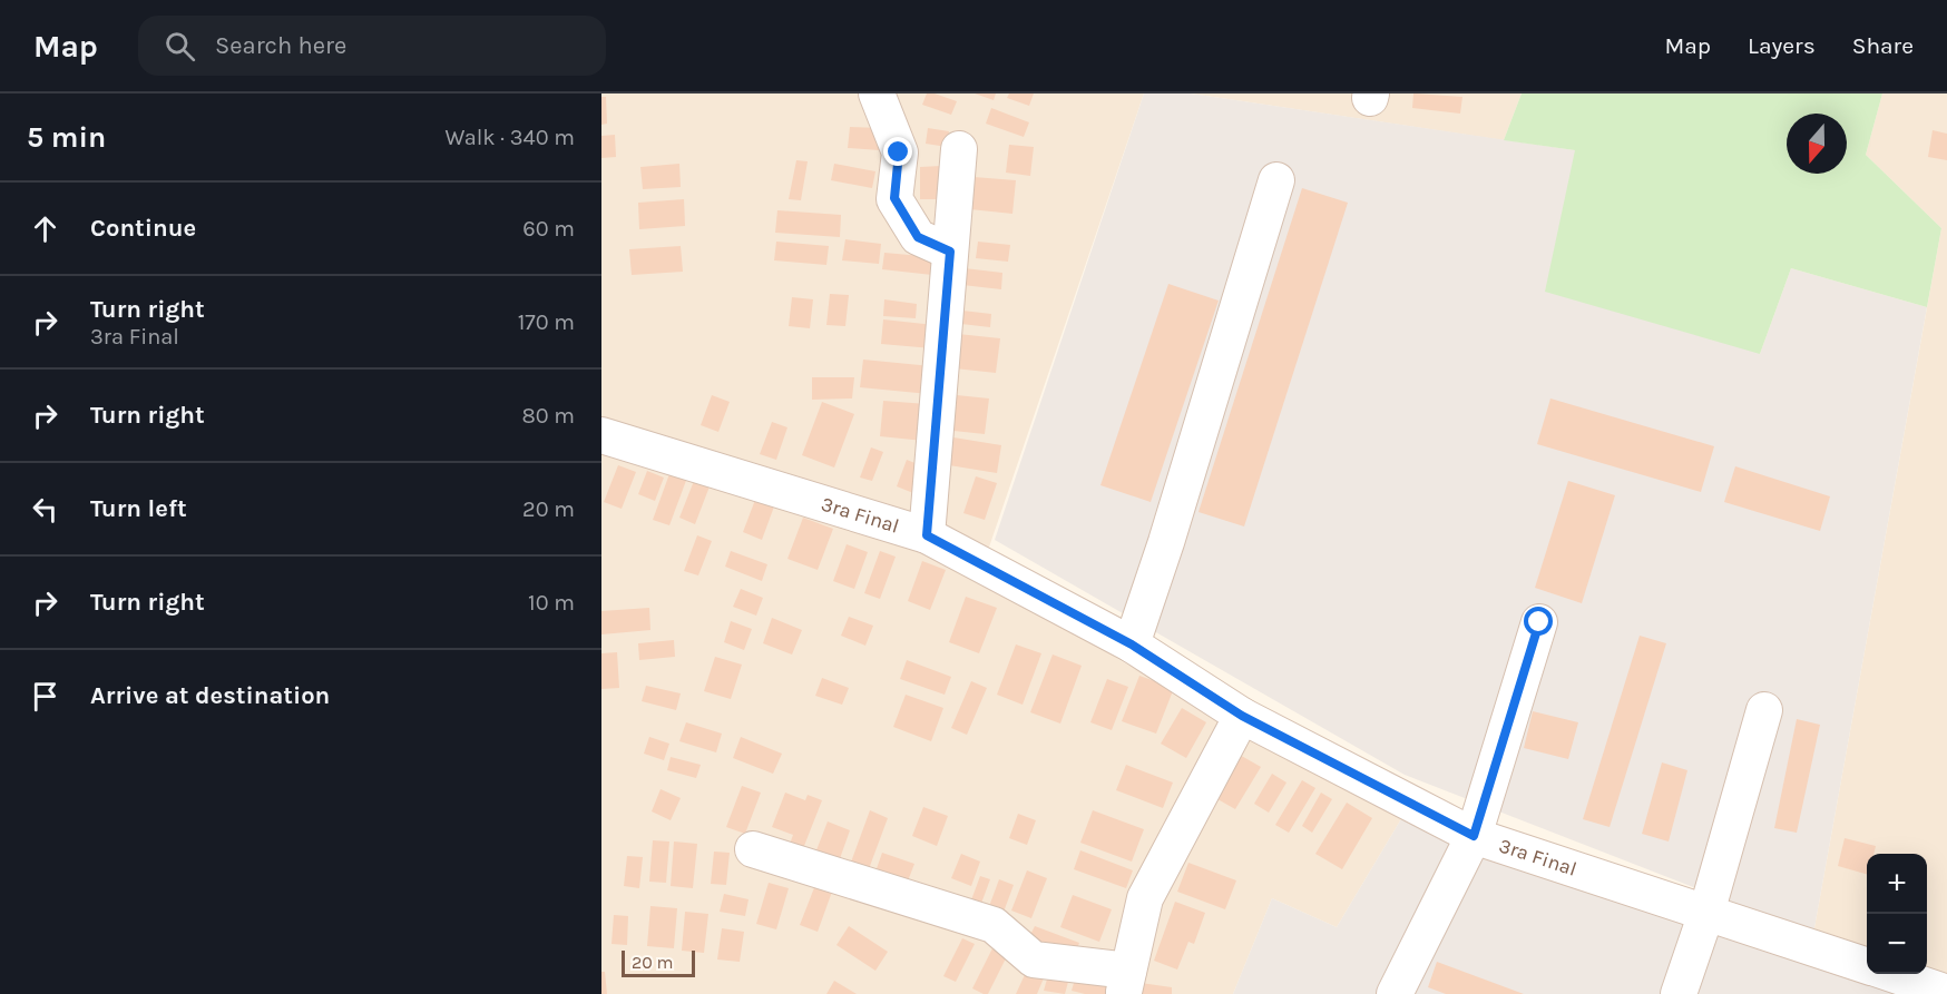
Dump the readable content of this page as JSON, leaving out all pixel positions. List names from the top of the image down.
{
  "streets": {
    "street": ["3ra Final"]
  },
  "scale_bar": "20 m",
  "north": "bottom",
  "page": {
    "header": "Map",
    "search": "Search here",
    "nav": ["Map", "Layers", "Share"],
    "heading": ["5 min", "Walk · 340 m"],
    "list": [
      ["Continue", "60 m"],
      ["Turn right", "3ra Final", "170 m"],
      ["Turn right", "80 m"],
      ["Turn left", "20 m"],
      ["Turn right", "10 m"],
      "Arrive at destination"
    ],
    "map_buttons": ["+", "−"],
    "scale": "20 m"
  }
}
